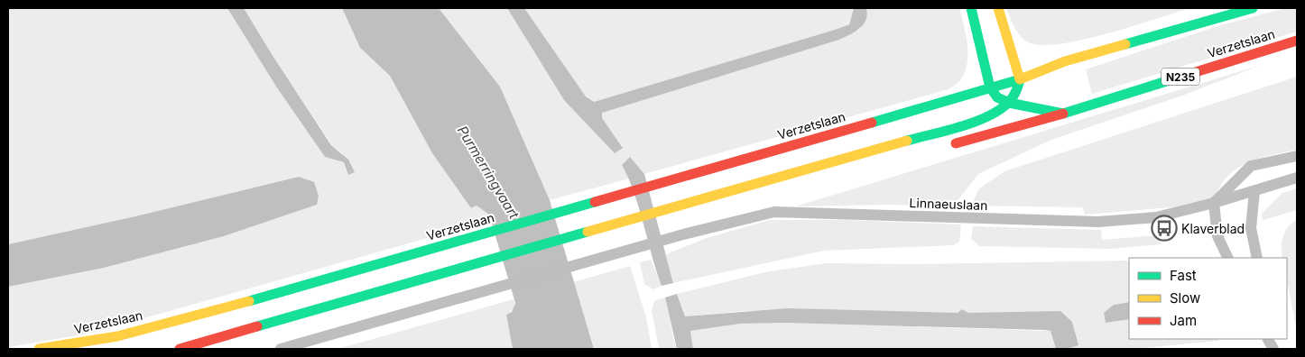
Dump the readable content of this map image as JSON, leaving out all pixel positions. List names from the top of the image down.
{
  "streets": {
    "main road": ["Verzetslaan", "N235"],
    "lane": ["Linnaeuslaan"]
  },
  "water": ["Purmerringvaart"],
  "places": {
    "bus stop": ["Klaverblad"]
  },
  "legend": ["Fast", "Slow", "Jam"]
}
